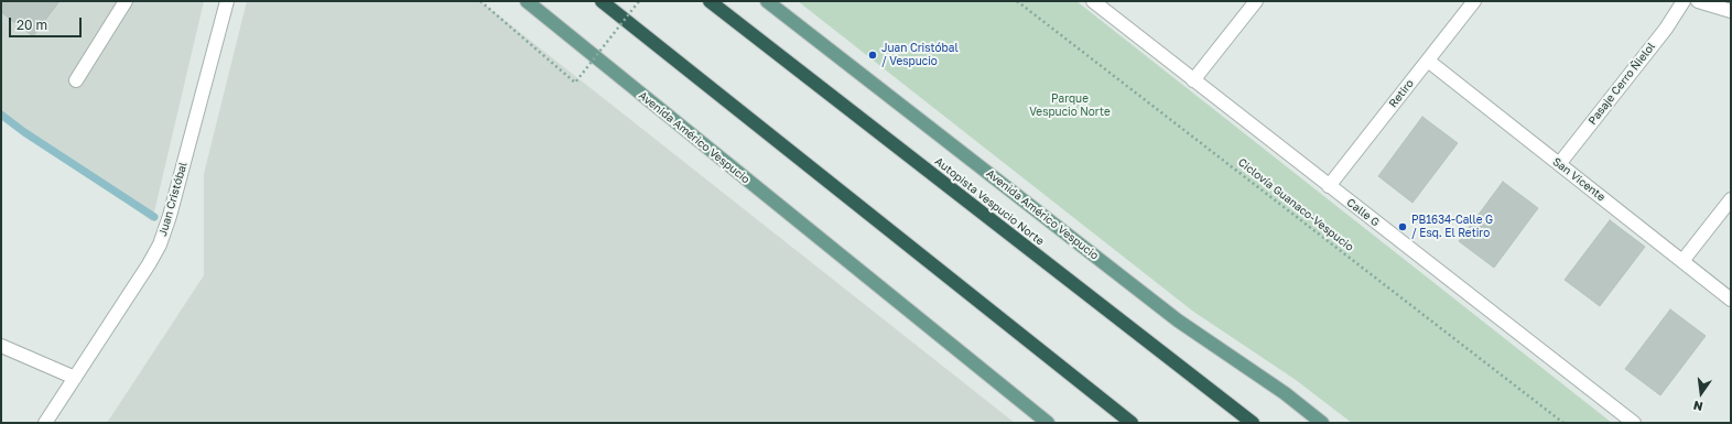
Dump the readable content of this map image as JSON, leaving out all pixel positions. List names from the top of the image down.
{
  "streets": {
    "highway": ["Autopista Vespucio Norte"],
    "main road": ["Avenida Américo Vespucio"],
    "street": [
      "Pasaje Cerro Ñielol",
      "Retiro",
      "San Vicente",
      "Juan Cristóbal",
      "Calle G"
    ],
    "path": ["Ciclovía Guanaco-Vespucio"]
  },
  "crossings": [
    ["Pasaje Cerro Ñielol", "San Vicente"],
    ["Retiro", "San Vicente"],
    ["Retiro", "Calle G"]
  ],
  "parks": ["Parque Vespucio Norte"],
  "places": ["Juan Cristóbal / Vespucio", "PB1634-Calle G / Esq. El Retiro"],
  "scale_bar": "20 m",
  "north": "bottom"
}
